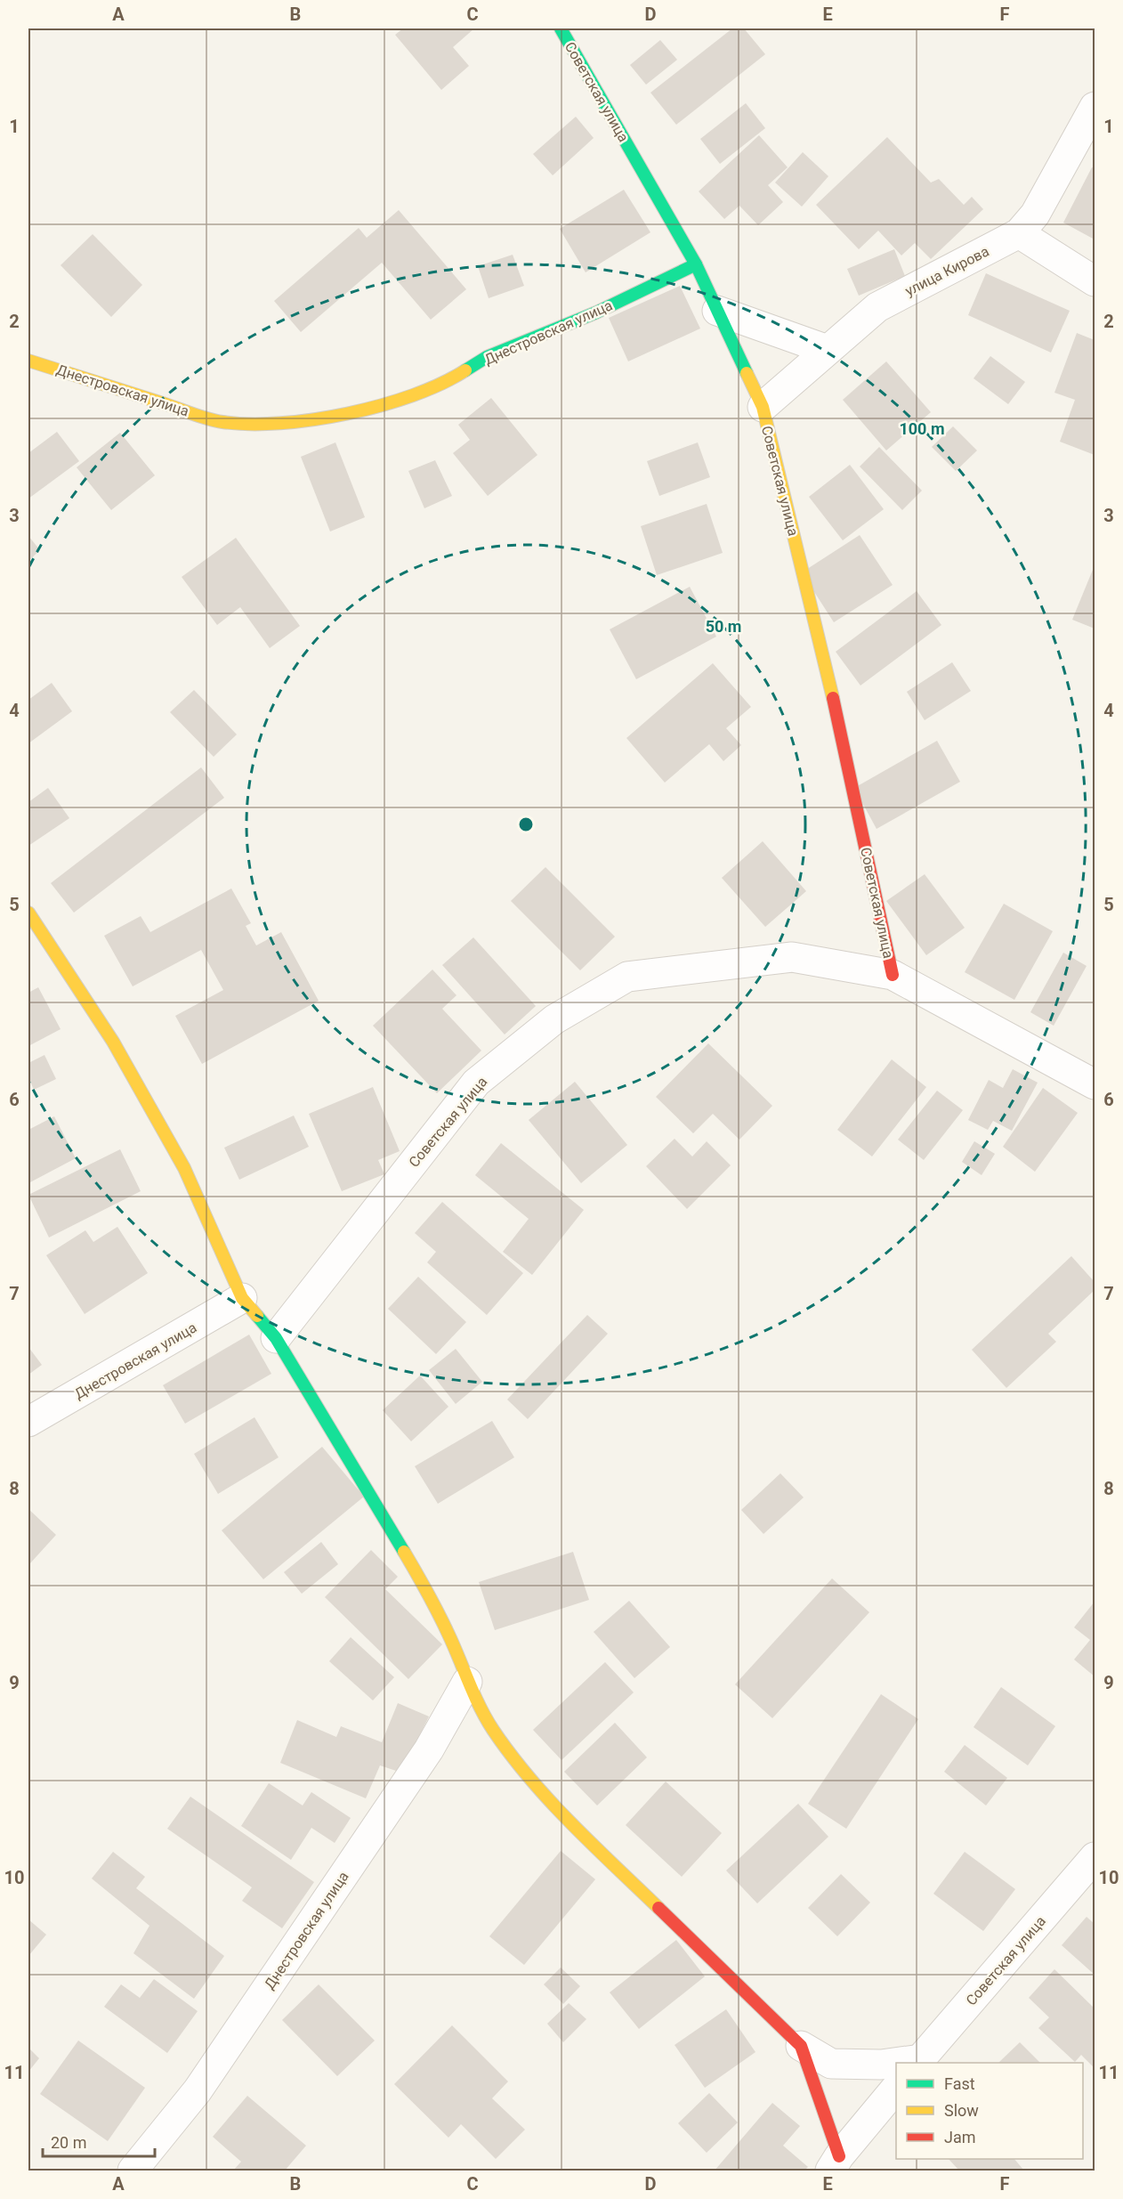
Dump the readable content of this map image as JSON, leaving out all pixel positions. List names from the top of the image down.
{
  "streets": {
    "street": ["Советская улица", "улица Кирова", "Днестровская улица"]
  },
  "crossings": [
    ["Советская улица", "улица Кирова"],
    ["Советская улица", "Днестровская улица"]
  ],
  "legend": ["Fast", "Slow", "Jam"],
  "scale_bar": "20 m",
  "grid": {
    "columns": [
      "A",
      "B",
      "C",
      "D",
      "E",
      "F"
    ],
    "rows": [
      "1",
      "2",
      "3",
      "4",
      "5",
      "6",
      "7",
      "8",
      "9",
      "10",
      "11"
    ]
  },
  "rings": ["100 m", "50 m"]
}
